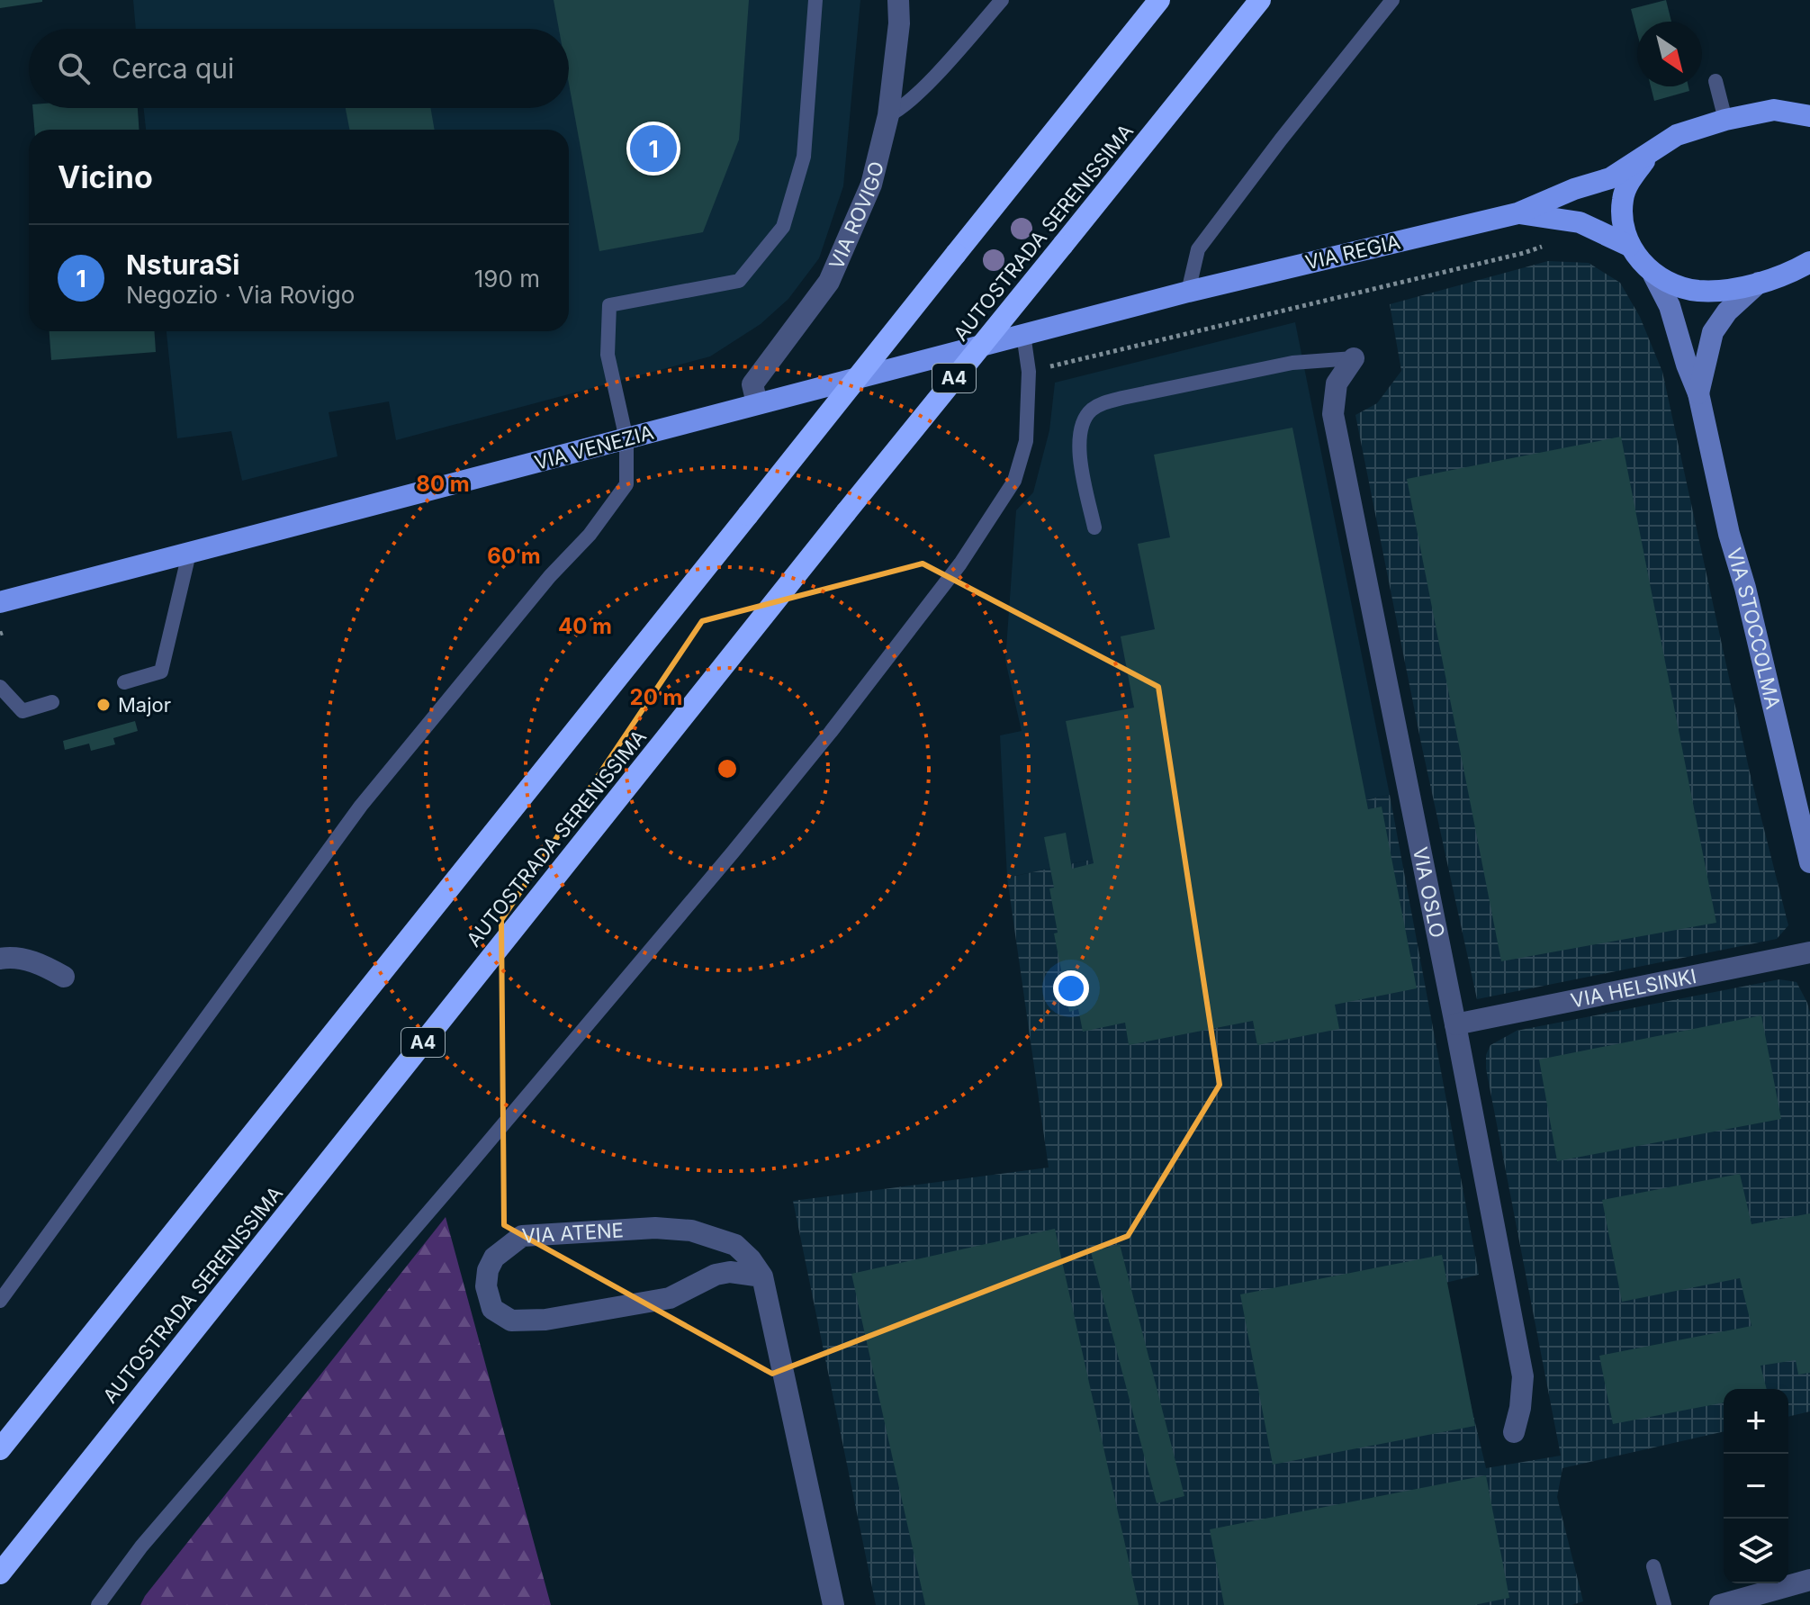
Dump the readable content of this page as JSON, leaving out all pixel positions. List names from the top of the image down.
{
  "streets": {
    "highway": ["AUTOSTRADA SERENISSIMA", "A4"],
    "main road": ["VIA REGIA", "VIA VENEZIA"],
    "street": [
      "VIA ROVIGO",
      "VIA STOCCOLMA",
      "VIA OSLO",
      "VIA HELSINKI",
      "VIA ATENE"
    ]
  },
  "crossings": [
    ["VIA ROVIGO", "VIA VENEZIA"],
    ["VIA REGIA", "VIA VENEZIA"],
    ["VIA REGIA", "VIA STOCCOLMA"],
    ["VIA OSLO", "VIA HELSINKI"]
  ],
  "places": ["Major"],
  "north": "bottom right",
  "page": {
    "search": "Cerca qui",
    "pins": "1",
    "heading": "Vicino",
    "list": [
      {
        "mark": "1",
        "name": "NsturaSi",
        "note": "Negozio · Via Rovigo",
        "value": "190 m"
      }
    ],
    "map_buttons": ["+", "−"]
  },
  "rings": [
    "80 m",
    "60 m",
    "40 m",
    "20 m"
  ]
}
